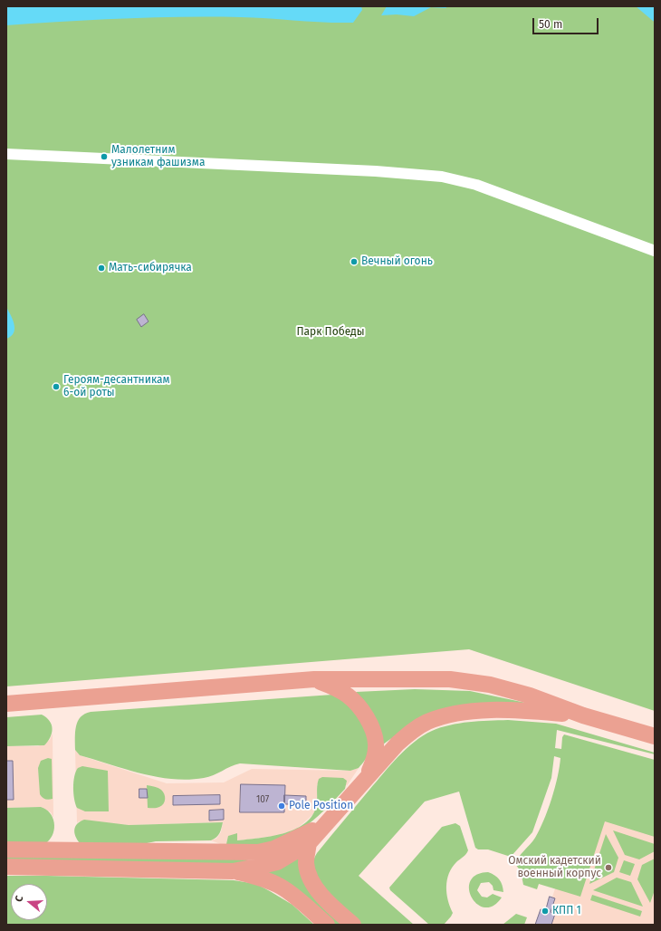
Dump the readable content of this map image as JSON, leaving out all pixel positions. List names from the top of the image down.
{
  "parks": ["Парк Победы"],
  "places": [
    "Малолетним узникам фашизма",
    "Вечный огонь",
    "Мать-сибирячка",
    "Героям-десантникам 6-ой роты",
    "Pole Position",
    "Омский кадетский военный корпус",
    "КПП 1"
  ],
  "house_numbers": ["107"],
  "scale_bar": "50 m",
  "north": "left"
}
